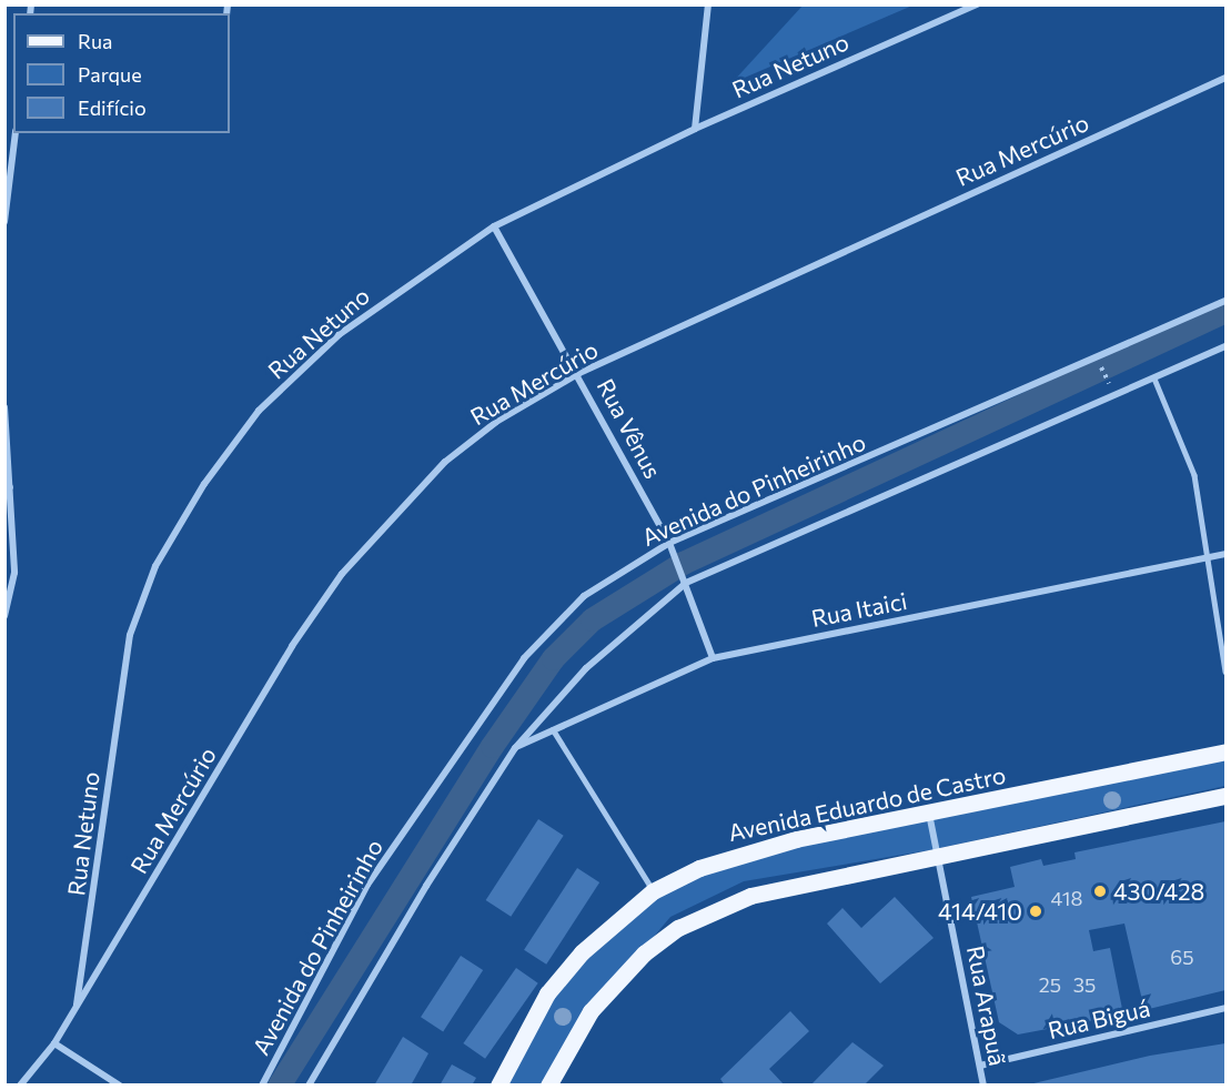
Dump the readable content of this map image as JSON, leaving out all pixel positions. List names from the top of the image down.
{
  "streets": {
    "main road": ["Avenida Eduardo de Castro"],
    "street": [
      "Rua Netuno",
      "Rua Mercúrio",
      "Rua Vênus",
      "Avenida do Pinheirinho",
      "Rua Itaici",
      "Rua Arapuã",
      "Rua Biguá"
    ]
  },
  "crossings": [
    ["Rua Netuno", "Rua Mercúrio"],
    ["Rua Netuno", "Rua Vênus"],
    ["Rua Mercúrio", "Rua Vênus"],
    ["Rua Vênus", "Avenida do Pinheirinho"],
    ["Rua Vênus", "Rua Itaici"],
    ["Avenida Eduardo de Castro", "Rua Arapuã"],
    ["Rua Arapuã", "Rua Biguá"]
  ],
  "places": ["430/428", "414/410"],
  "house_numbers": [
    "418",
    "65",
    "25",
    "35"
  ],
  "legend": ["Rua", "Parque", "Edifício"]
}
